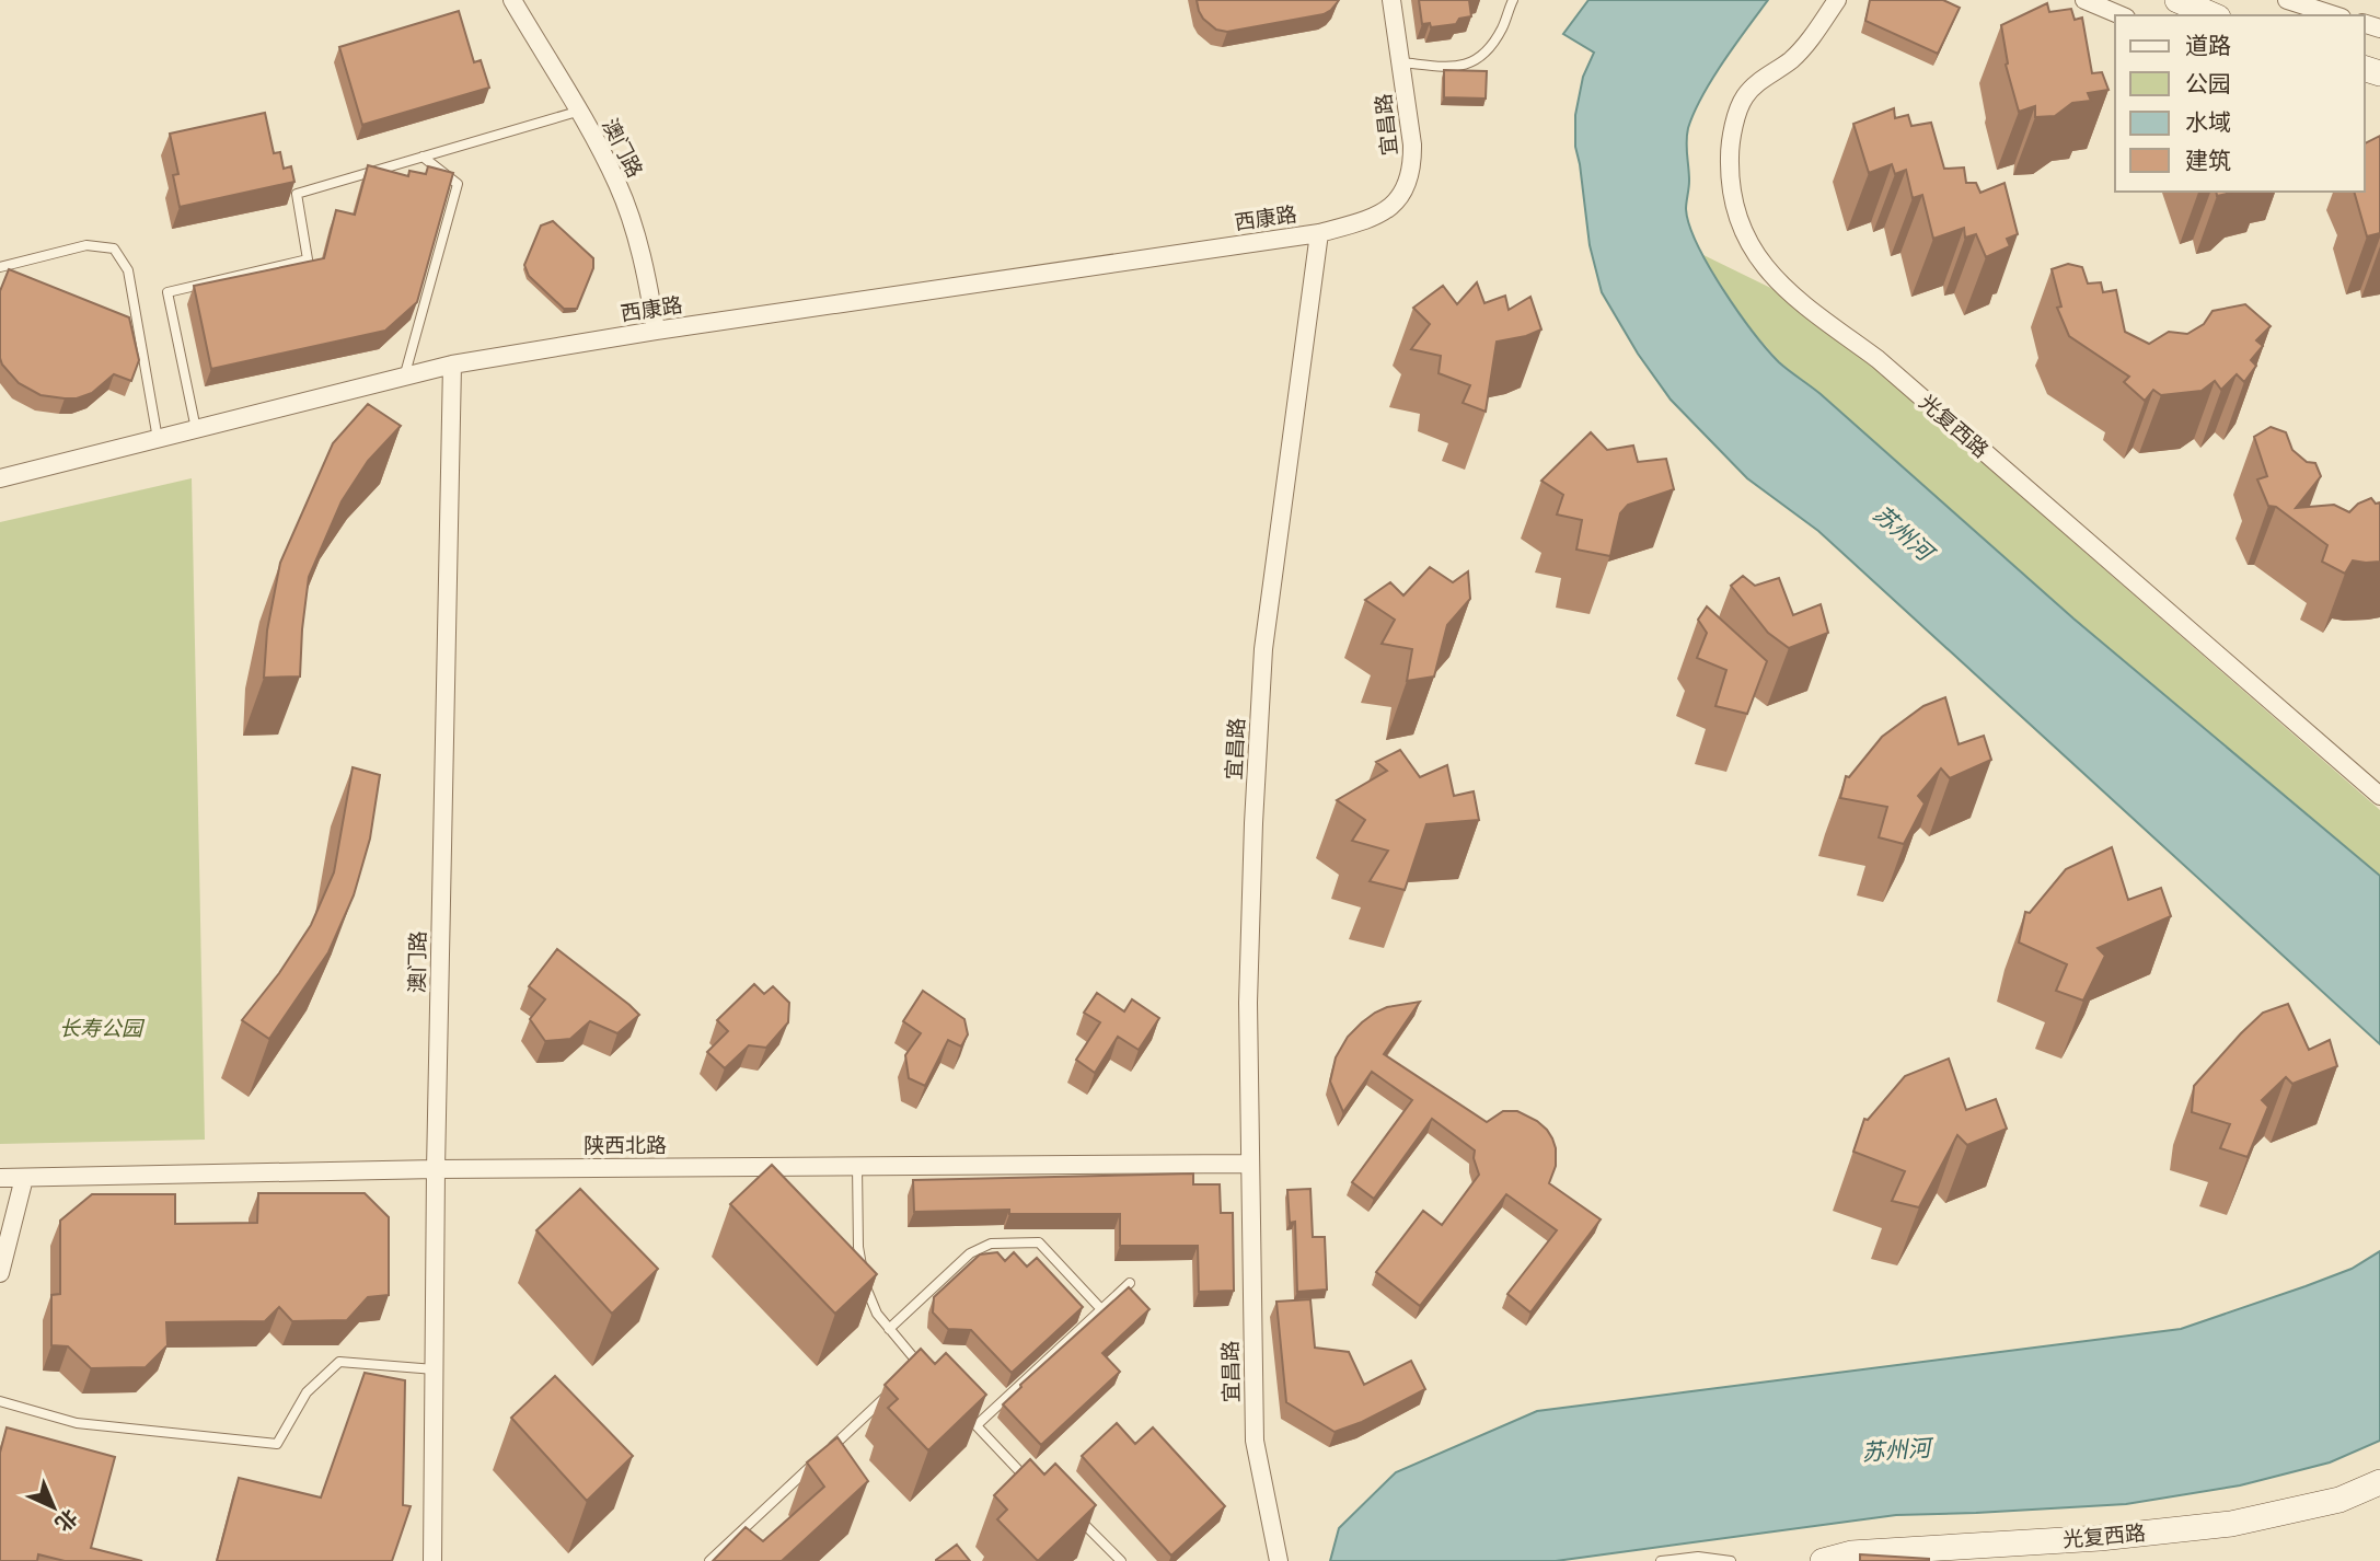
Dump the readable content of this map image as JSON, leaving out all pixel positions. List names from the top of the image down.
{
  "streets": {
    "main road": ["光复西路"],
    "street": [
      "宜昌路",
      "澳门路",
      "西康路",
      "陕西北路"
    ]
  },
  "crossings": [
    ["宜昌路", "西康路"],
    ["宜昌路", "陕西北路"],
    ["澳门路", "西康路"],
    ["澳门路", "陕西北路"]
  ],
  "water": ["苏州河"],
  "parks": ["长寿公园"],
  "legend": [
    "道路",
    "公园",
    "水域",
    "建筑"
  ],
  "north": "bottom right"
}
